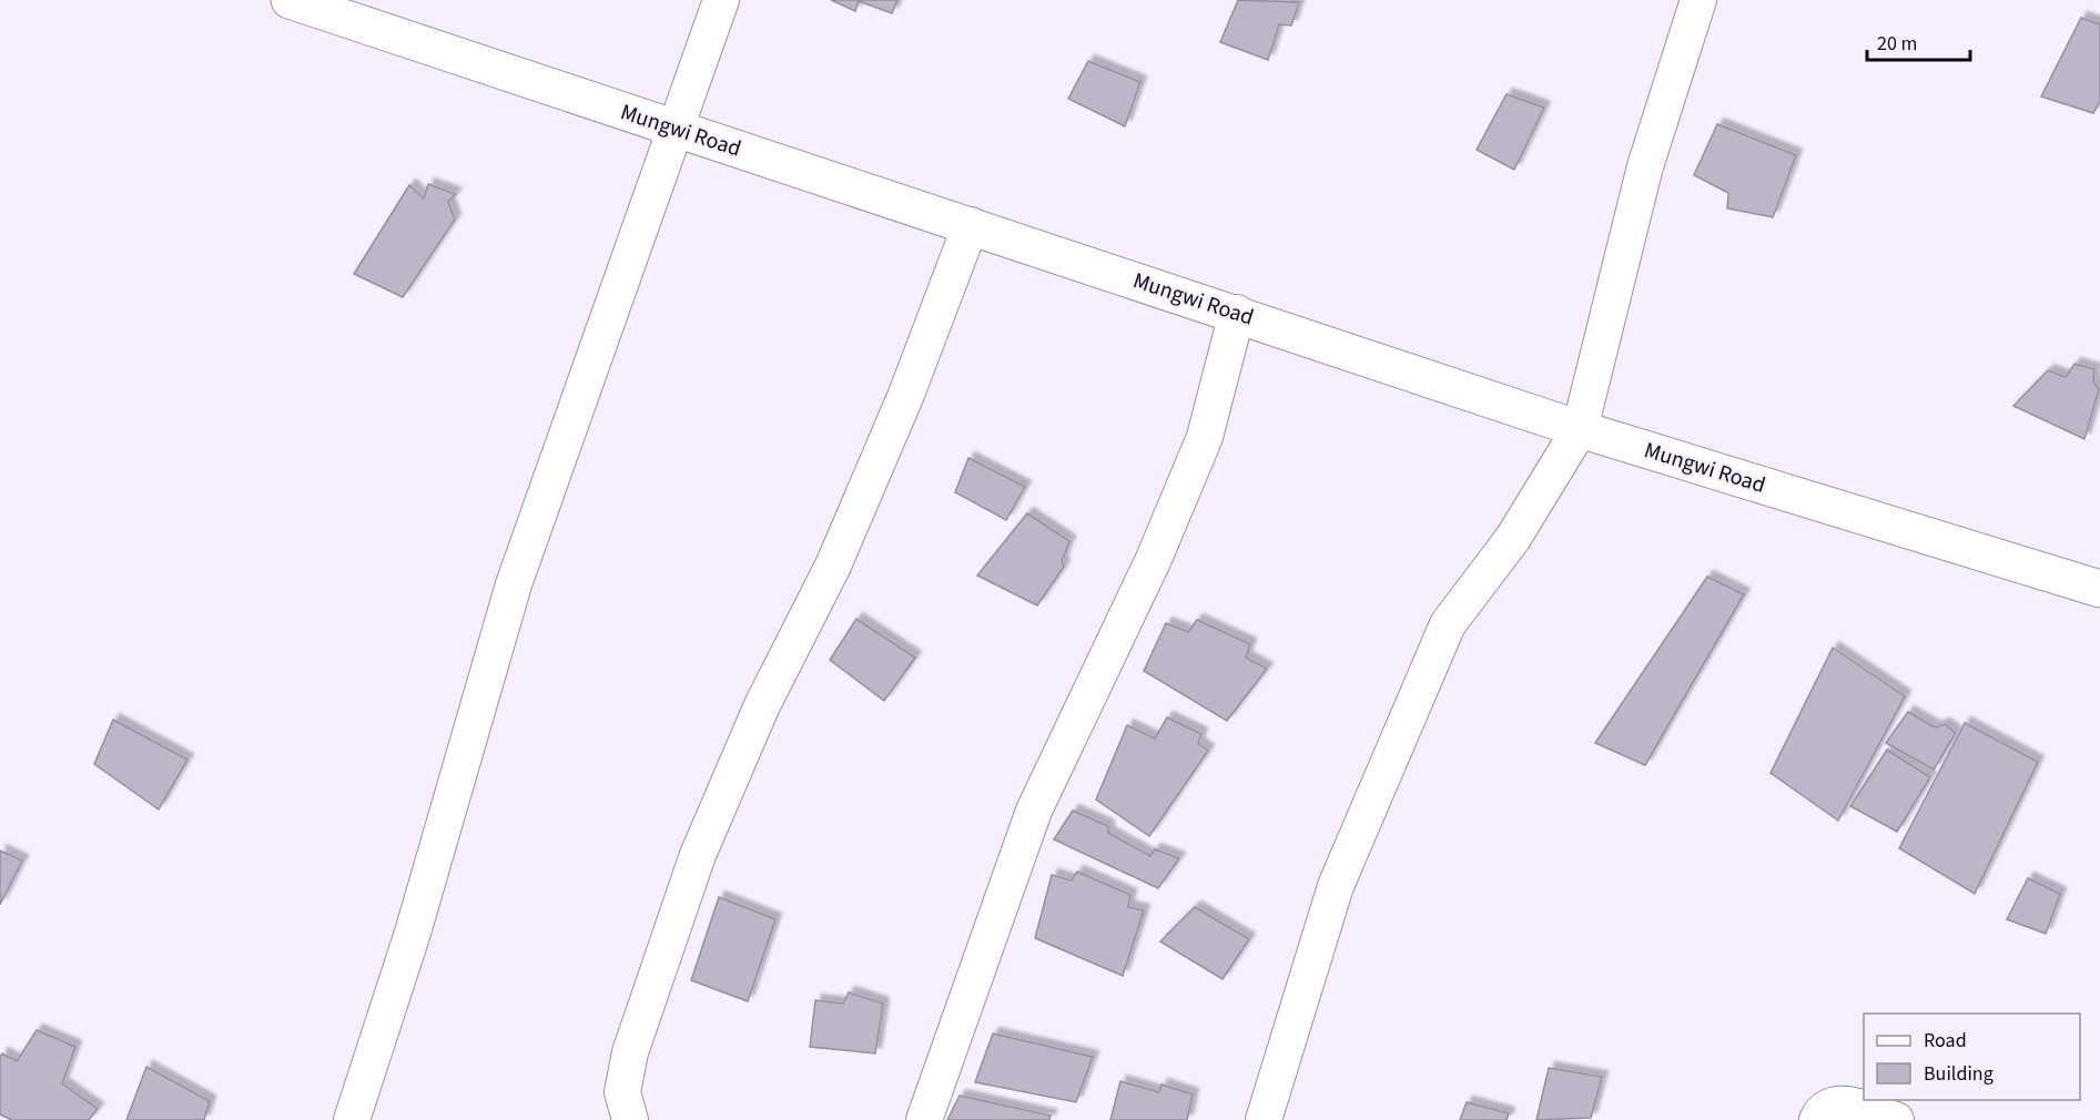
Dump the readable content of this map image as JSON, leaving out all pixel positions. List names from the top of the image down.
{
  "streets": {
    "main road": ["Mungwi Road"]
  },
  "legend": ["Road", "Building"],
  "scale_bar": "20 m"
}
